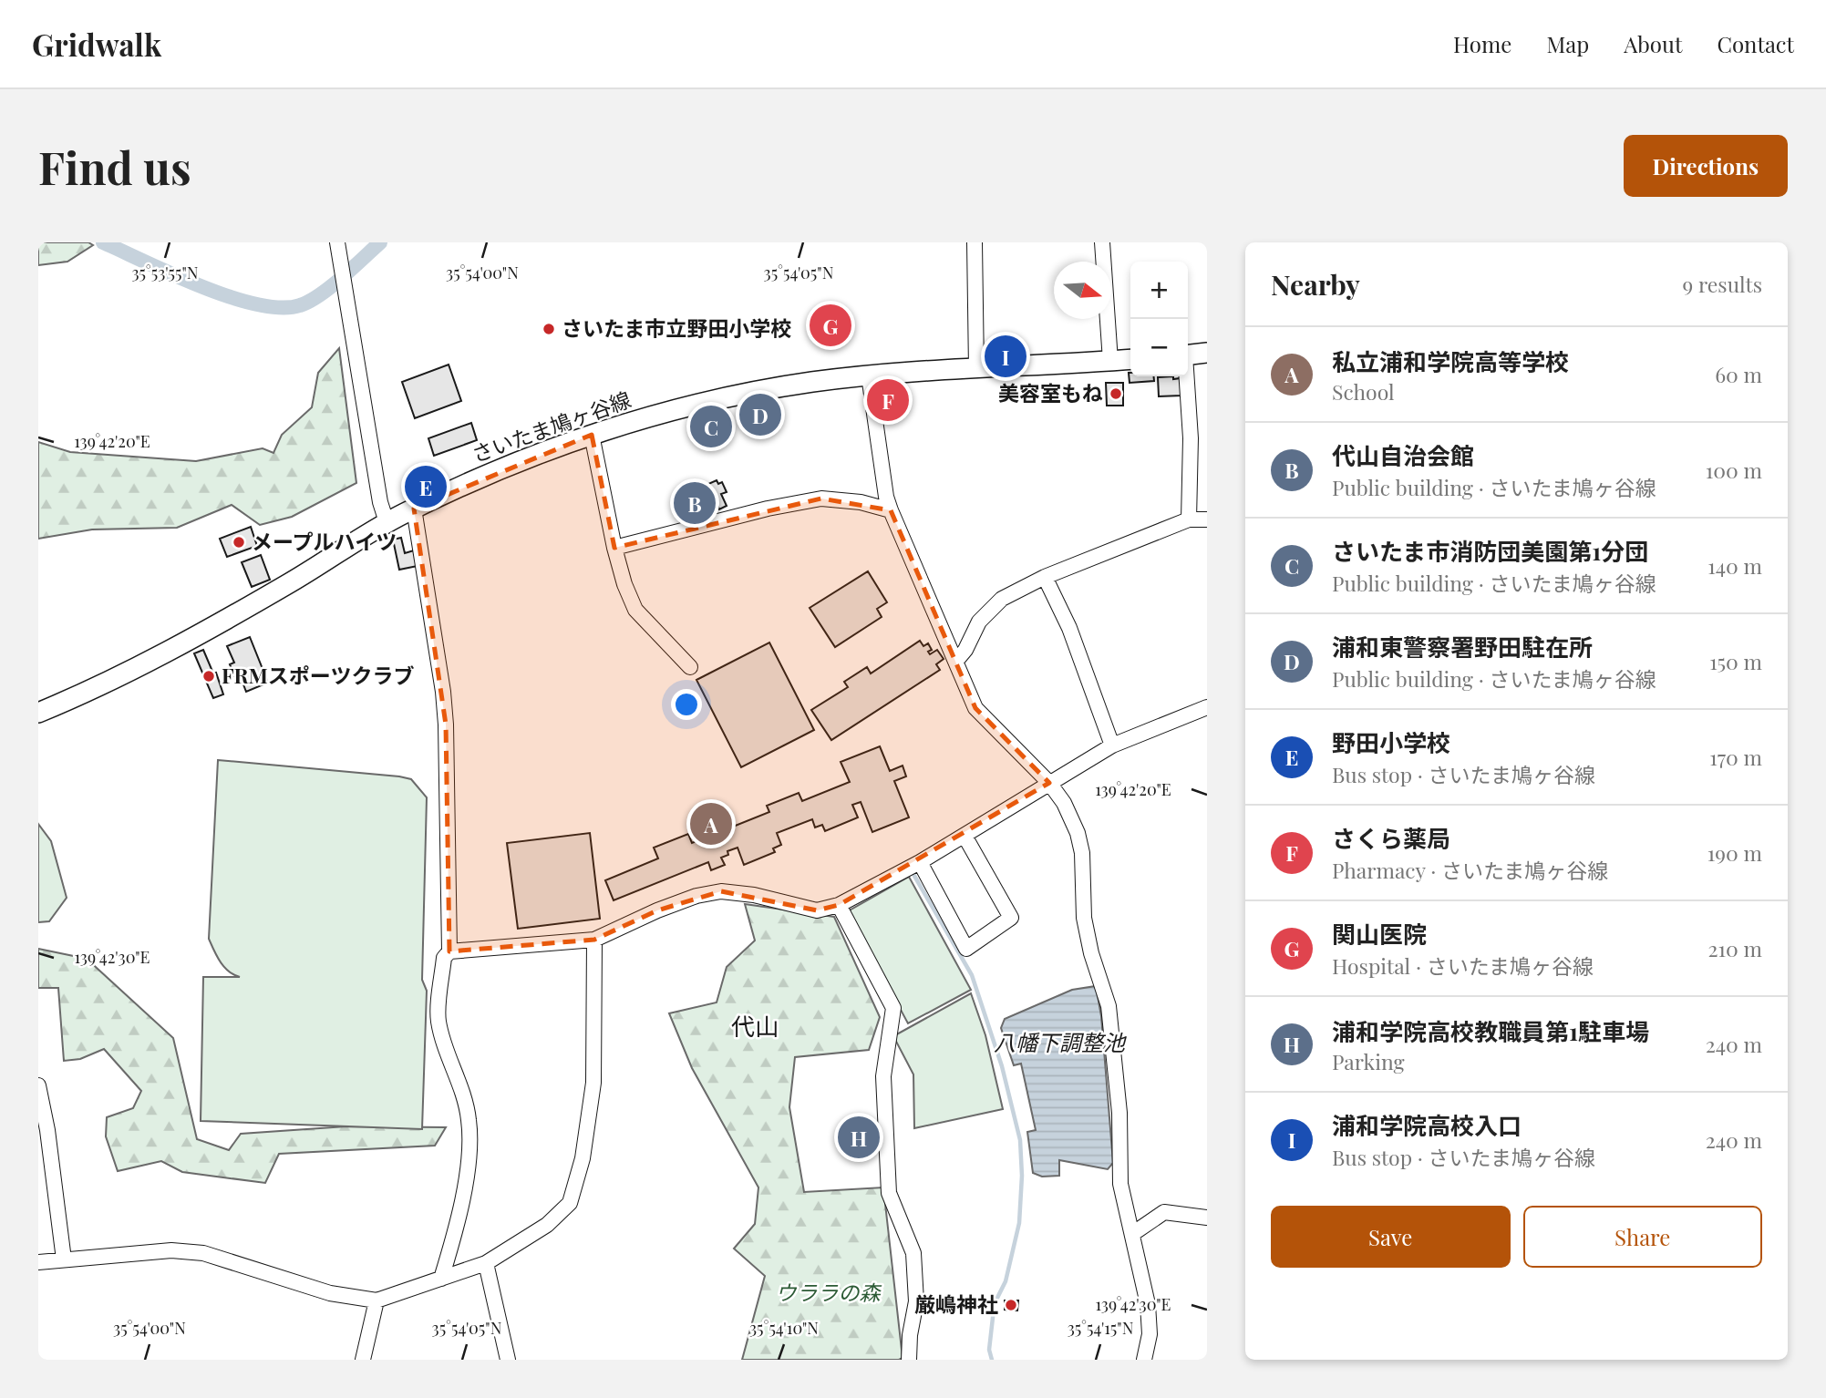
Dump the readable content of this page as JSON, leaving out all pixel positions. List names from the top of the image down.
{
  "streets": {
    "main road": ["さいたま鳩ヶ谷線"]
  },
  "districts": ["代山"],
  "water": ["八幡下調整池"],
  "parks": ["ウララの森"],
  "places": [
    "さいたま市立野田小学校",
    "美容室もね",
    "メープルハイツ",
    "FRMスポーツクラブ",
    "厳嶋神社"
  ],
  "north": "right",
  "page": {
    "header": "Gridwalk",
    "nav": [
      "Home",
      "Map",
      "About",
      "Contact"
    ],
    "buttons": [
      "Directions",
      ["Save", "Share"]
    ],
    "title": "Find us",
    "heading": ["Nearby", "9 results"],
    "map_buttons": ["+", "−"],
    "pins": [
      "G",
      "I",
      "F",
      "D",
      "C",
      "E",
      "B",
      "A",
      "H"
    ],
    "list": [
      {
        "mark": "A",
        "name": "私立浦和学院高等学校",
        "note": "School",
        "value": "60 m"
      },
      {
        "mark": "B",
        "name": "代山自治会館",
        "note": "Public building · さいたま鳩ヶ谷線",
        "value": "100 m"
      },
      {
        "mark": "C",
        "name": "さいたま市消防団美園第1分団",
        "note": "Public building · さいたま鳩ヶ谷線",
        "value": "140 m"
      },
      {
        "mark": "D",
        "name": "浦和東警察署野田駐在所",
        "note": "Public building · さいたま鳩ヶ谷線",
        "value": "150 m"
      },
      {
        "mark": "E",
        "name": "野田小学校",
        "note": "Bus stop · さいたま鳩ヶ谷線",
        "value": "170 m"
      },
      {
        "mark": "F",
        "name": "さくら薬局",
        "note": "Pharmacy · さいたま鳩ヶ谷線",
        "value": "190 m"
      },
      {
        "mark": "G",
        "name": "関山医院",
        "note": "Hospital · さいたま鳩ヶ谷線",
        "value": "210 m"
      },
      {
        "mark": "H",
        "name": "浦和学院高校教職員第1駐車場",
        "note": "Parking",
        "value": "240 m"
      },
      {
        "mark": "I",
        "name": "浦和学院高校入口",
        "note": "Bus stop · さいたま鳩ヶ谷線",
        "value": "240 m"
      }
    ]
  },
  "coordinates": [
    "35°53'55\"N",
    "35°54'00\"N",
    "35°54'05\"N",
    "139°42'20\"E",
    "139°42'30\"E",
    "35°54'10\"N",
    "35°54'15\"N"
  ]
}
